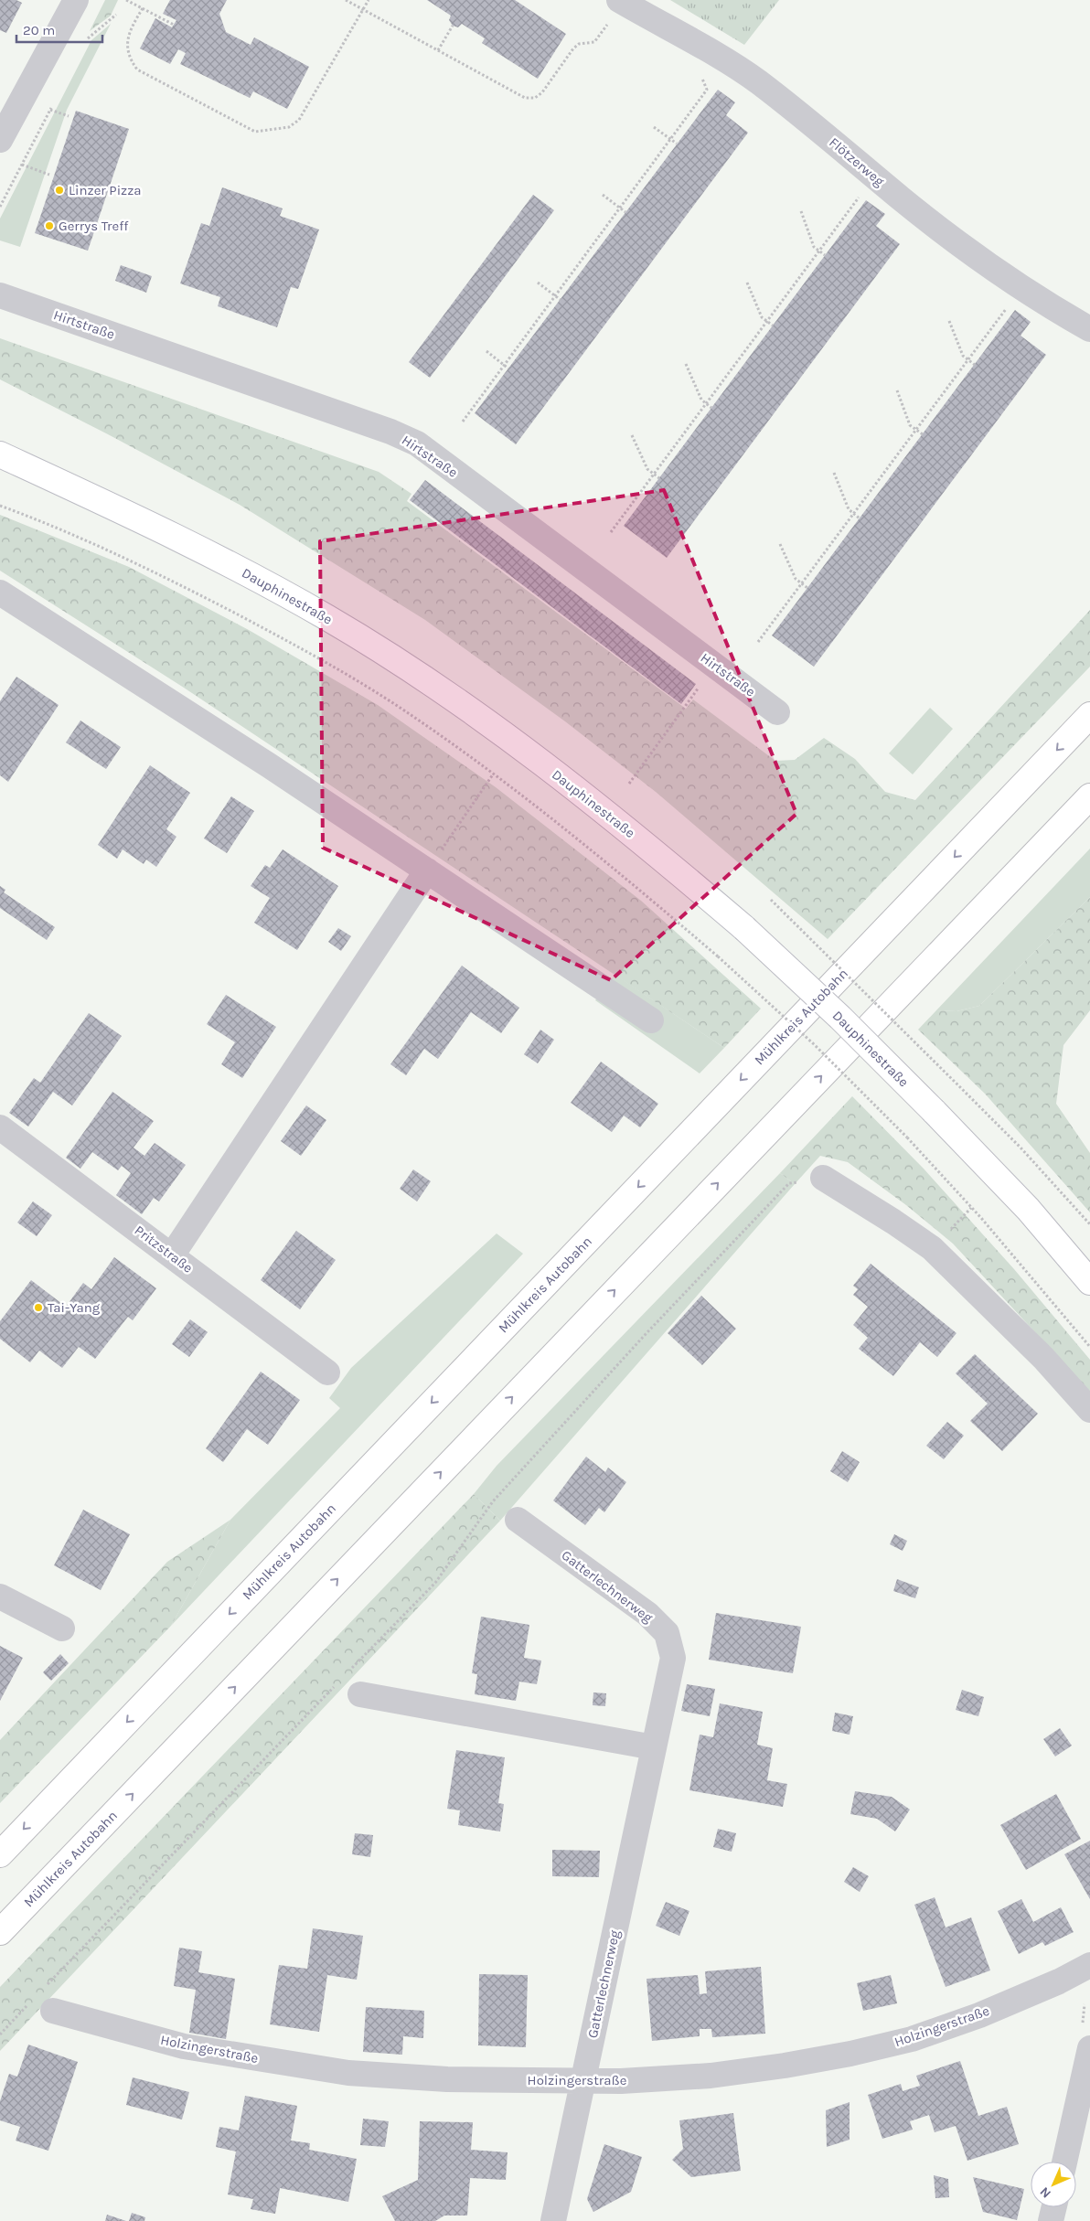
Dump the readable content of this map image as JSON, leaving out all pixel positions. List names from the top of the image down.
{
  "streets": {
    "main road": ["Dauphinestraße", "Mühlkreis Autobahn"],
    "street": [
      "Flötzerweg",
      "Hirtstraße",
      "Pritzstraße",
      "Gatterlechnerweg",
      "Holzingerstraße"
    ]
  },
  "crossings": [
    ["Gatterlechnerweg", "Holzingerstraße"]
  ],
  "places": ["Linzer Pizza", "Gerrys Treff", "Tai-Yang"],
  "scale_bar": "20 m",
  "north": "bottom left"
}
